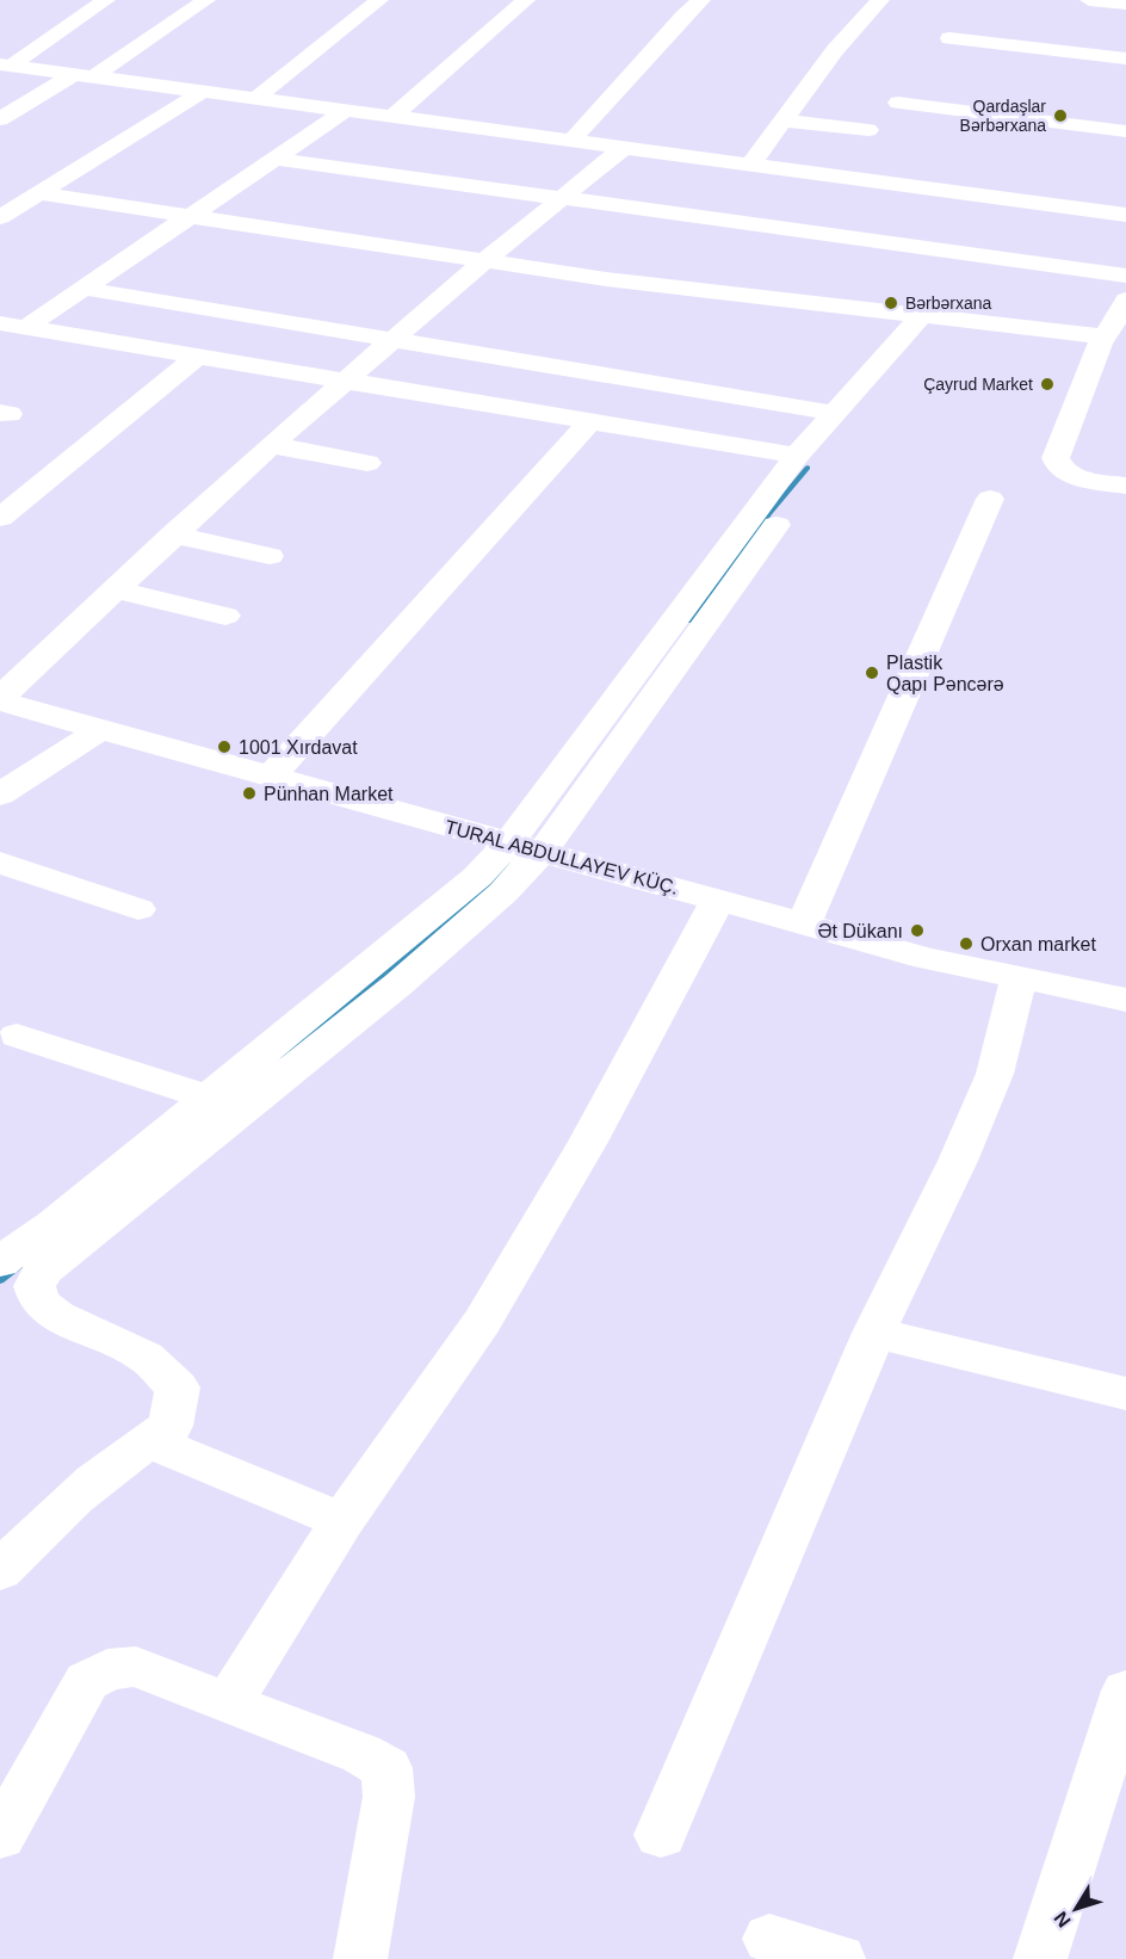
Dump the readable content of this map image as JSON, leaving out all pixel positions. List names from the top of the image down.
{
  "streets": {
    "street": ["TURAL ABDULLAYEV KÜÇ."]
  },
  "places": [
    "Qardaşlar Bərbərxana",
    "Bərbərxana",
    "Çayrud Market",
    "Plastik Qapı Pəncərə",
    "1001 Xırdavat",
    "Pünhan Market",
    "Ət Dükanı",
    "Orxan market"
  ],
  "north": "bottom left"
}
